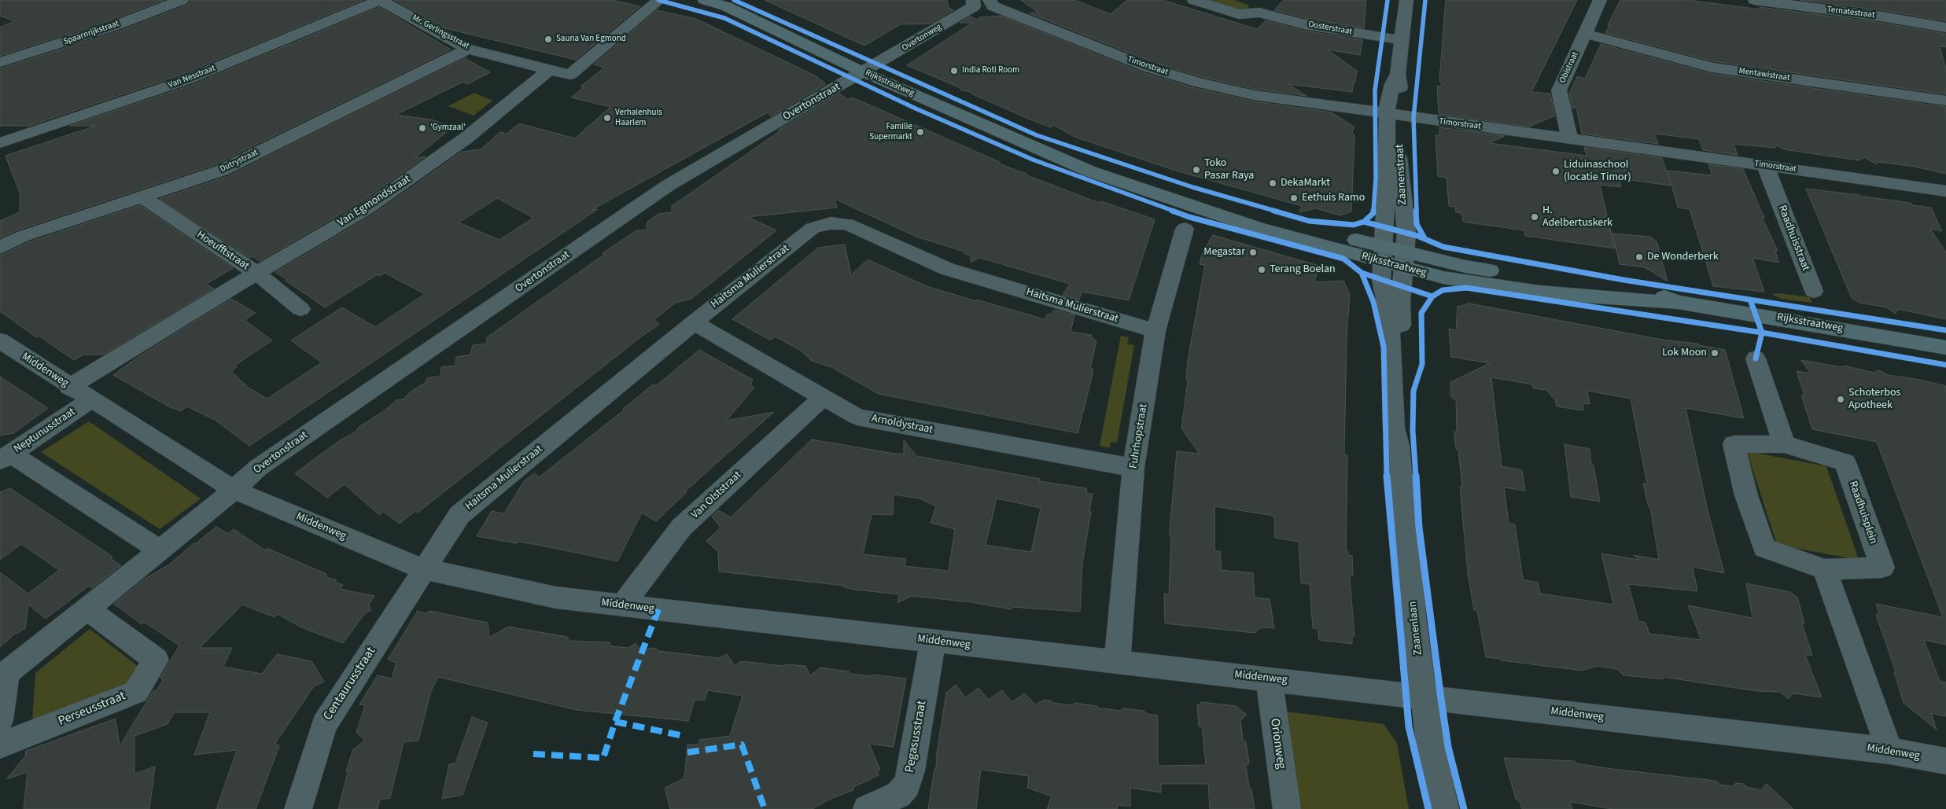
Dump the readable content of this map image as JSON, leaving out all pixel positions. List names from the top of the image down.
{
  "streets": {
    "main road": ["Rijksstraatweg"],
    "street": [
      "Ternatestraat",
      "Oosterstraat",
      "Mr. Gerlingsstraat",
      "Spaarnrijkstraat",
      "Overtonweg",
      "Timorstraat",
      "Obistraat",
      "Mentawistraat",
      "Van Nesstraat",
      "Overtonstraat",
      "Dutrystraat",
      "Zaanenstraat",
      "Van Egmondstraat",
      "Raadhuisstraat",
      "Hoeufftstraat",
      "Haitsma Mulierstraat",
      "Middenweg",
      "Arnoldystraat",
      "Neptunusstraat",
      "Fuhrhopstraat",
      "Van Olststraat",
      "Raadhuisplein",
      "Zaanenlaan",
      "Centaurusstraat",
      "Perseusstraat",
      "Pegasusstraat",
      "Orionweg"
    ]
  },
  "crossings": [
    ["Oosterstraat", "Zaanenstraat"],
    ["Mr. Gerlingsstraat", "Van Nesstraat"],
    ["Mr. Gerlingsstraat", "Dutrystraat"],
    ["Mr. Gerlingsstraat", "Van Egmondstraat"],
    ["Overtonweg", "Rijksstraatweg"],
    ["Overtonweg", "Overtonstraat"],
    ["Timorstraat", "Obistraat"],
    ["Timorstraat", "Zaanenstraat"],
    ["Timorstraat", "Raadhuisstraat"],
    ["Obistraat", "Mentawistraat"],
    ["Rijksstraatweg", "Overtonstraat"],
    ["Rijksstraatweg", "Zaanenstraat"],
    ["Rijksstraatweg", "Zaanenlaan"],
    ["Overtonstraat", "Middenweg"],
    ["Dutrystraat", "Hoeufftstraat"],
    ["Zaanenstraat", "Zaanenlaan"],
    ["Van Egmondstraat", "Hoeufftstraat"],
    ["Van Egmondstraat", "Middenweg"],
    ["Haitsma Mulierstraat", "Middenweg"],
    ["Haitsma Mulierstraat", "Arnoldystraat"],
    ["Haitsma Mulierstraat", "Fuhrhopstraat"],
    ["Haitsma Mulierstraat", "Centaurusstraat"],
    ["Middenweg", "Neptunusstraat"],
    ["Middenweg", "Fuhrhopstraat"],
    ["Middenweg", "Van Olststraat"],
    ["Middenweg", "Zaanenlaan"],
    ["Middenweg", "Centaurusstraat"],
    ["Middenweg", "Pegasusstraat"],
    ["Middenweg", "Orionweg"],
    ["Arnoldystraat", "Fuhrhopstraat"],
    ["Arnoldystraat", "Van Olststraat"]
  ],
  "places": [
    "Sauna Van Egmond",
    "India Roti Room",
    "Verhalenhuis Haarlem",
    "'Gymzaal'",
    "Familie Supermarkt",
    "Toko Pasar Raya",
    "Liduinaschool (locatie Timor)",
    "DekaMarkt",
    "Eethuis Ramo",
    "H. Adelbertuskerk",
    "Megastar",
    "De Wonderberk",
    "Terang Boelan",
    "Lok Moon",
    "Schoterbos Apotheek"
  ]
}
